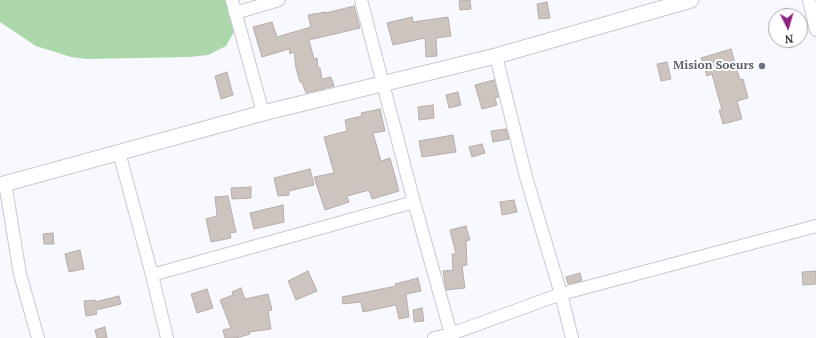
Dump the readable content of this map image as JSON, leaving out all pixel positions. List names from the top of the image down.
{
  "places": ["Mision Soeurs"],
  "north": "bottom"
}
